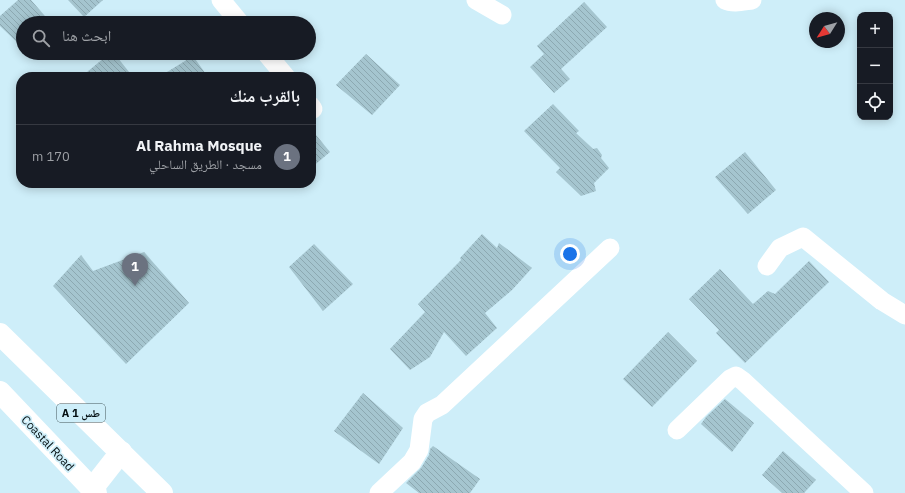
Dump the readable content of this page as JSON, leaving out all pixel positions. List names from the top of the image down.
{
  "streets": {
    "highway": ["A 1 طس", "Coastal Road"]
  },
  "north": "bottom left",
  "page": {
    "map_buttons": ["+", "−"],
    "search": "ابحث هنا",
    "heading": "بالقرب منك",
    "list": [
      {
        "mark": "1",
        "name": "Al Rahma Mosque",
        "note": "مسجد · الطريق الساحلي",
        "value": "170 m"
      }
    ],
    "pins": "1"
  }
}
